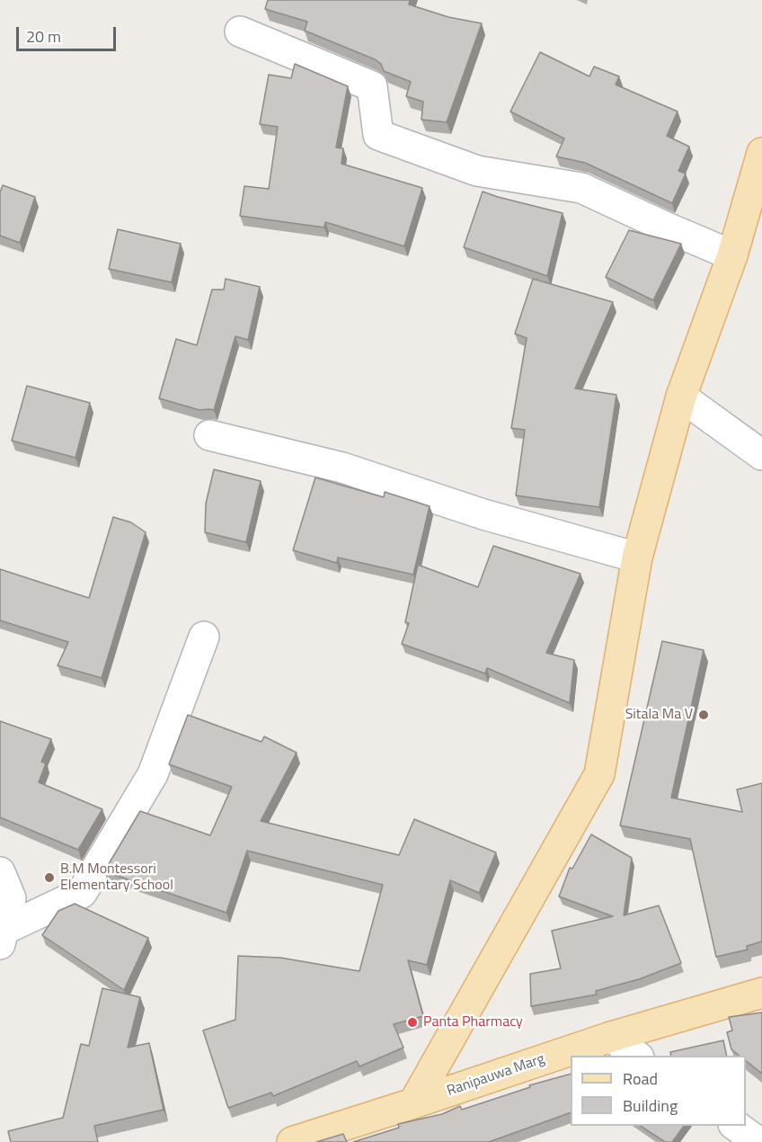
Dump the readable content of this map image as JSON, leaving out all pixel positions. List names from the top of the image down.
{
  "streets": {
    "main road": ["Ranipauwa Marg"]
  },
  "places": ["Sitala Ma V", "B.M Montessori Elementary School", "Panta Pharmacy"],
  "legend": ["Road", "Building"],
  "scale_bar": "20 m"
}
